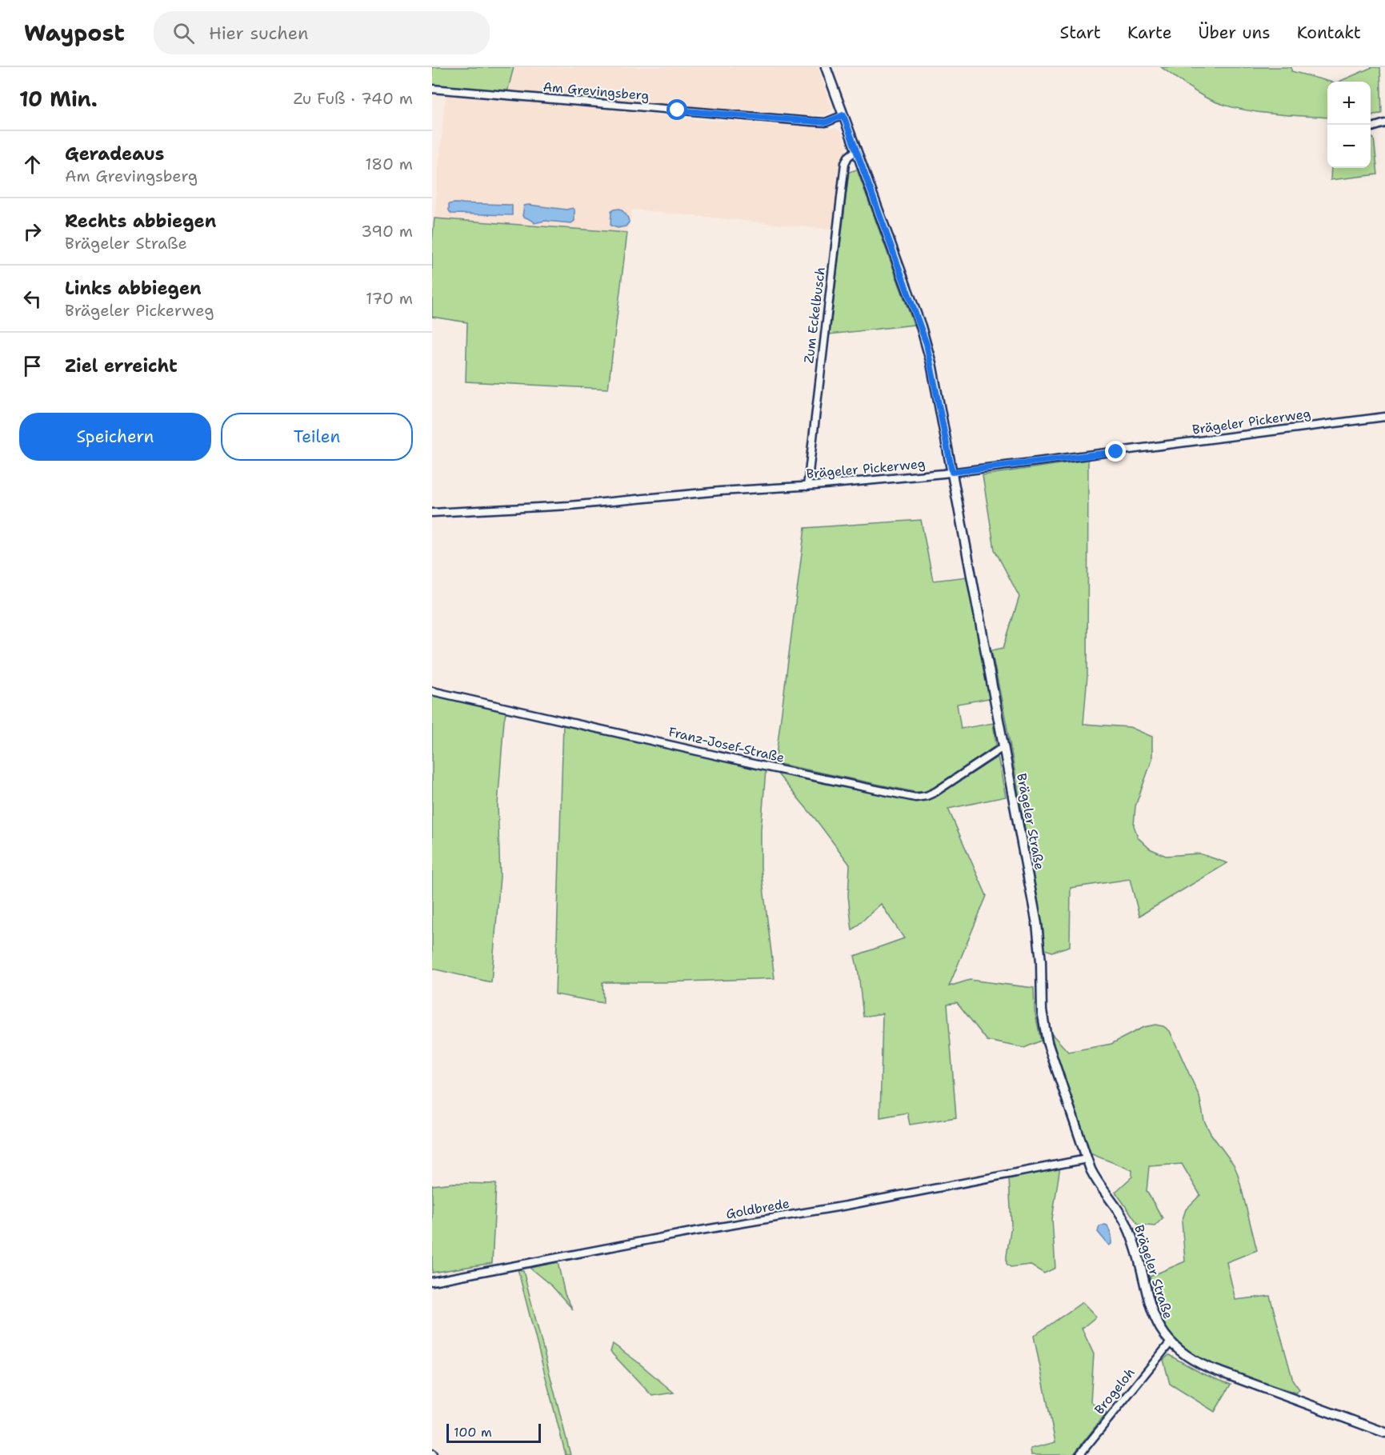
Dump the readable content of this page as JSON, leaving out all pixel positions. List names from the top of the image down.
{
  "streets": {
    "street": [
      "Am Grevingsberg",
      "Zum Eckelbusch",
      "Brägeler Pickerweg",
      "Franz-Josef-Straße",
      "Brägeler Straße",
      "Goldbrede",
      "Brogeloh"
    ]
  },
  "crossings": [
    ["Am Grevingsberg", "Brägeler Straße"],
    ["Zum Eckelbusch", "Brägeler Pickerweg"],
    ["Zum Eckelbusch", "Brägeler Straße"],
    ["Brägeler Pickerweg", "Brägeler Straße"],
    ["Franz-Josef-Straße", "Brägeler Straße"],
    ["Brägeler Straße", "Goldbrede"],
    ["Brägeler Straße", "Brogeloh"]
  ],
  "scale_bar": "100 m",
  "page": {
    "header": "Waypost",
    "search": "Hier suchen",
    "nav": [
      "Start",
      "Karte",
      "Über uns",
      "Kontakt"
    ],
    "heading": ["10 Min.", "Zu Fuß · 740 m"],
    "map_buttons": ["+", "−"],
    "list": [
      ["Geradeaus", "Am Grevingsberg", "180 m"],
      ["Rechts abbiegen", "Brägeler Straße", "390 m"],
      ["Links abbiegen", "Brägeler Pickerweg", "170 m"],
      "Ziel erreicht"
    ],
    "buttons": ["Speichern", "Teilen"],
    "scale": "100 m"
  }
}
